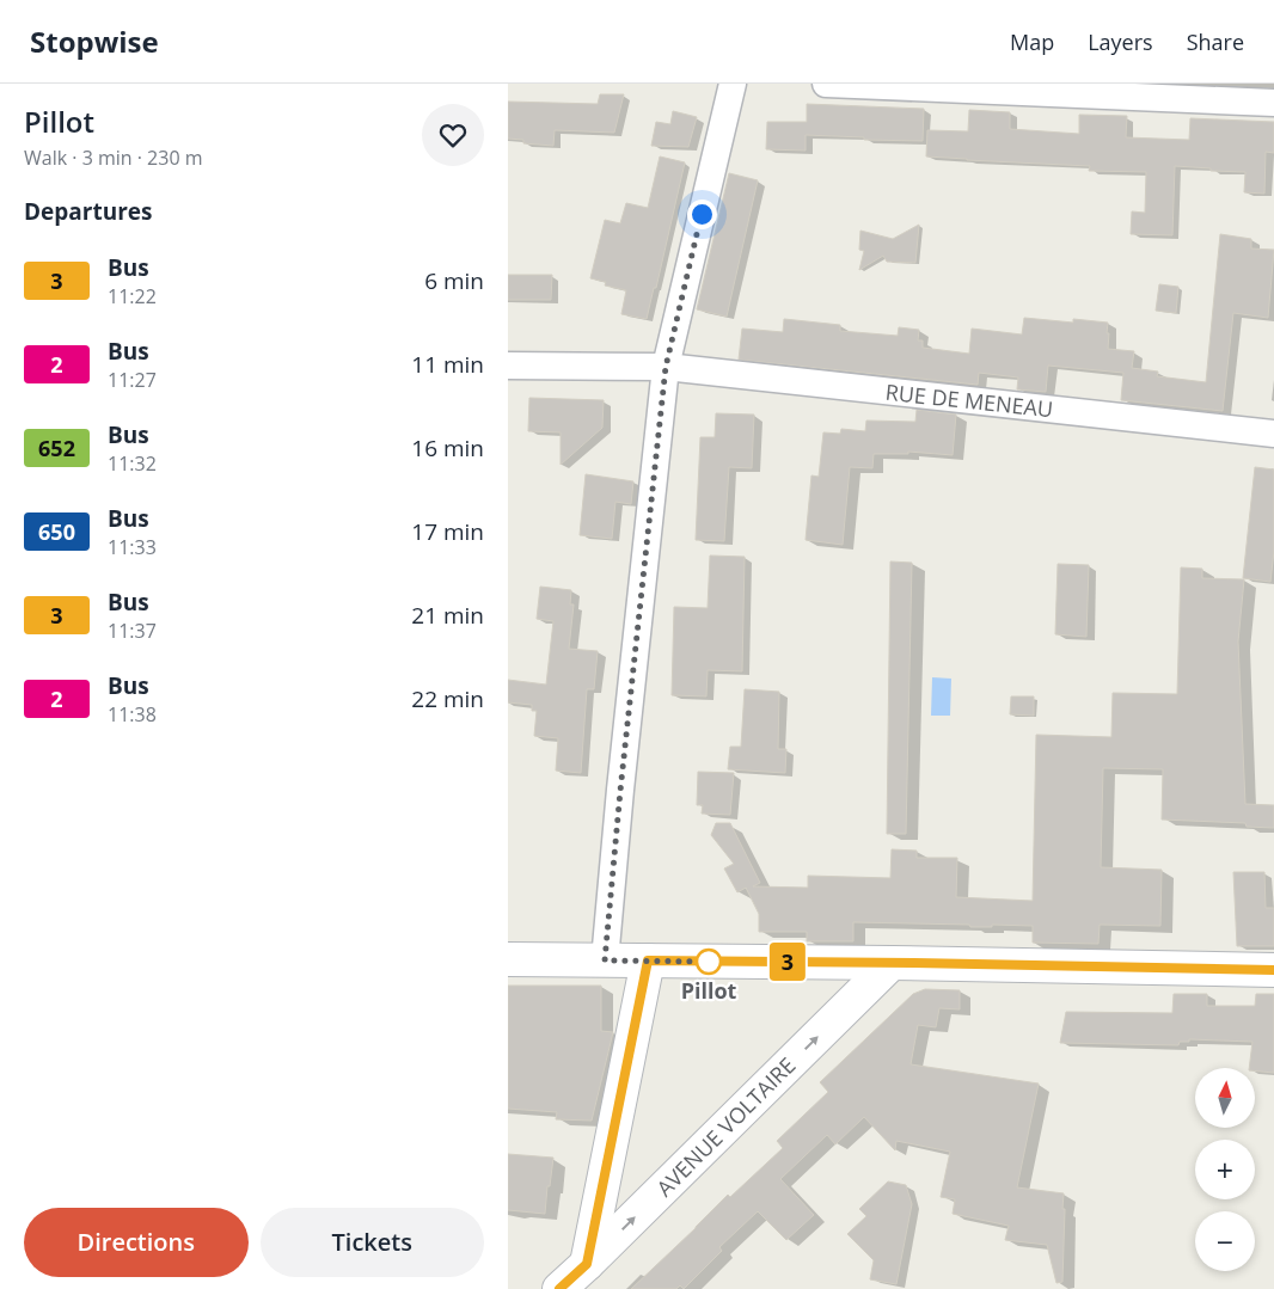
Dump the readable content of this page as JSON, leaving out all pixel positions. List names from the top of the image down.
{
  "streets": {
    "street": ["RUE DE MENEAU", "AVENUE VOLTAIRE"]
  },
  "one_way": ["AVENUE VOLTAIRE"],
  "places": ["Pillot"],
  "lines": ["bus line 3"],
  "north": "top",
  "page": {
    "header": "Stopwise",
    "nav": ["Map", "Layers", "Share"],
    "heading": [
      ["Pillot", "Walk · 3 min · 230 m"],
      "Departures"
    ],
    "on_map": "3",
    "list": [
      {
        "mark": "3",
        "name": "Bus",
        "note": "11:22",
        "value": "6 min"
      },
      {
        "mark": "2",
        "name": "Bus",
        "note": "11:27",
        "value": "11 min"
      },
      {
        "mark": "652",
        "name": "Bus",
        "note": "11:32",
        "value": "16 min"
      },
      {
        "mark": "650",
        "name": "Bus",
        "note": "11:33",
        "value": "17 min"
      },
      {
        "mark": "3",
        "name": "Bus",
        "note": "11:37",
        "value": "21 min"
      },
      {
        "mark": "2",
        "name": "Bus",
        "note": "11:38",
        "value": "22 min"
      }
    ],
    "map_buttons": ["+", "−"],
    "buttons": ["Directions", "Tickets"]
  }
}
